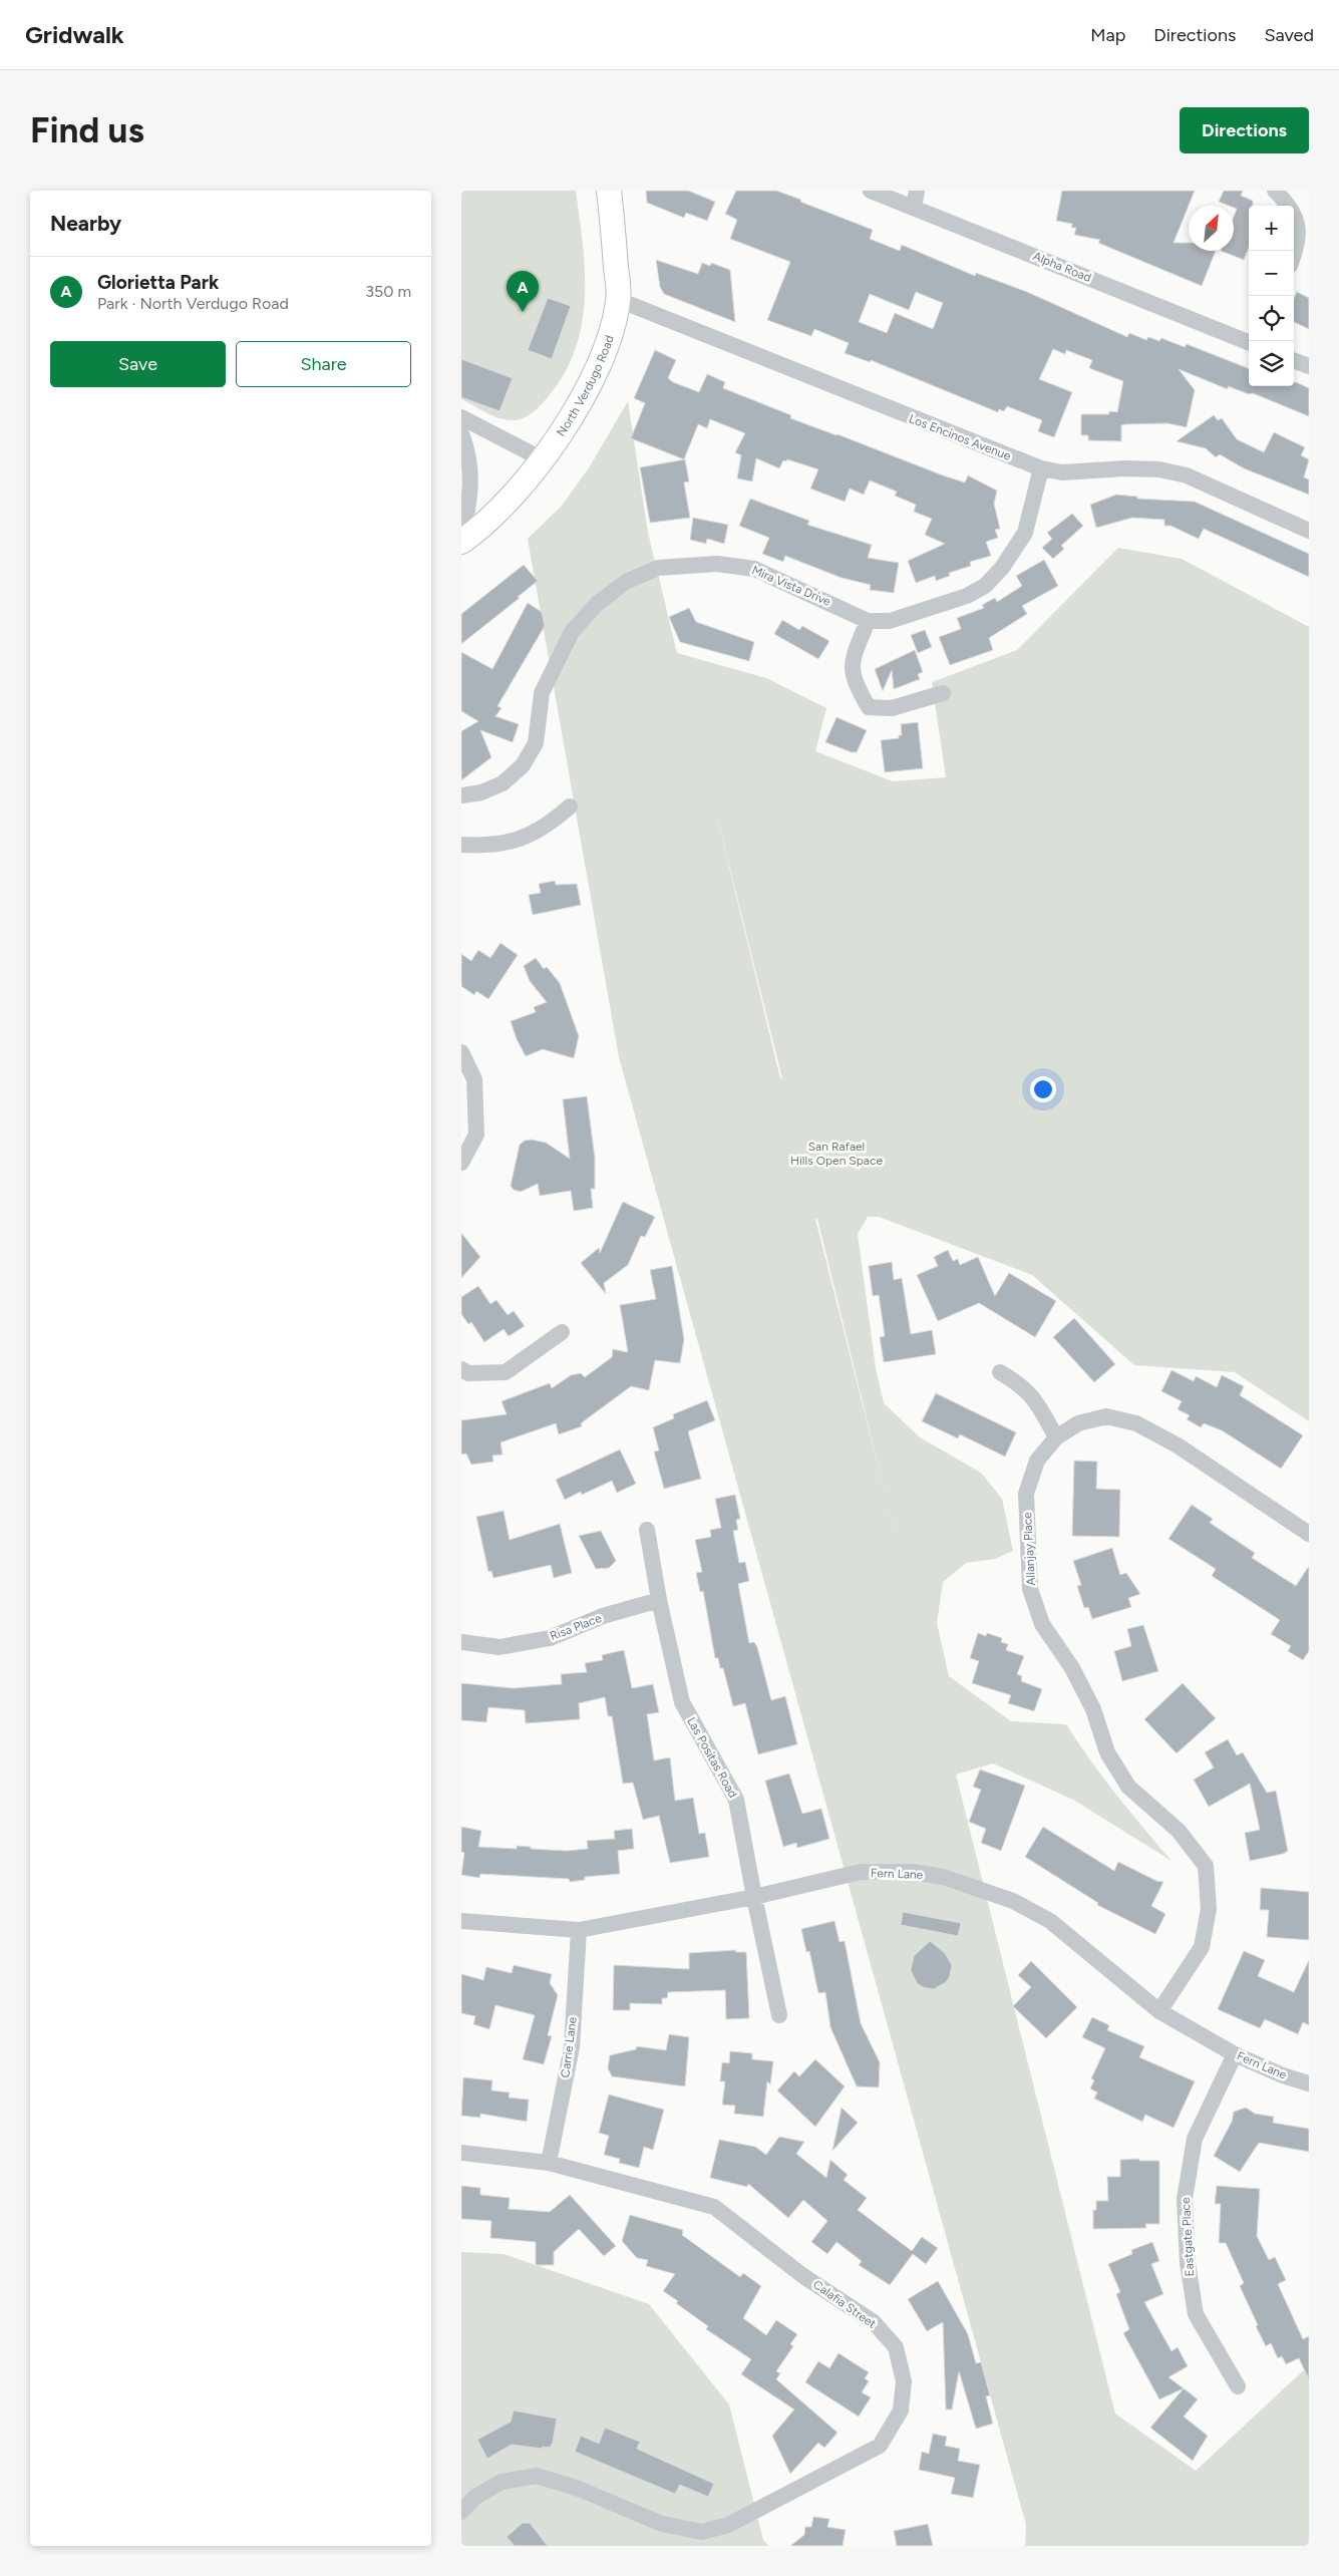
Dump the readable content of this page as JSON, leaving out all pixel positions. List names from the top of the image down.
{
  "streets": {
    "main road": ["North Verdugo Road"],
    "street": [
      "Alpha Road",
      "Los Encinos Avenue",
      "Mira Vista Drive",
      "Allanjay Place",
      "Risa Place",
      "Las Positas Road",
      "Fern Lane",
      "Carrie Lane",
      "Eastgate Place",
      "Calafia Street"
    ]
  },
  "crossings": [
    ["North Verdugo Road", "Los Encinos Avenue"],
    ["Los Encinos Avenue", "Mira Vista Drive"],
    ["Allanjay Place", "Fern Lane"],
    ["Risa Place", "Las Positas Road"],
    ["Las Positas Road", "Fern Lane"],
    ["Fern Lane", "Carrie Lane"],
    ["Fern Lane", "Eastgate Place"],
    ["Carrie Lane", "Calafia Street"]
  ],
  "parks": ["San Rafael Hills Open Space"],
  "north": "top right",
  "page": {
    "header": "Gridwalk",
    "nav": ["Map", "Directions", "Saved"],
    "buttons": [
      "Directions",
      ["Save", "Share"]
    ],
    "title": "Find us",
    "heading": "Nearby",
    "map_buttons": ["+", "−"],
    "list": [
      {
        "mark": "A",
        "name": "Glorietta Park",
        "note": "Park · North Verdugo Road",
        "value": "350 m"
      }
    ],
    "pins": "A"
  }
}
